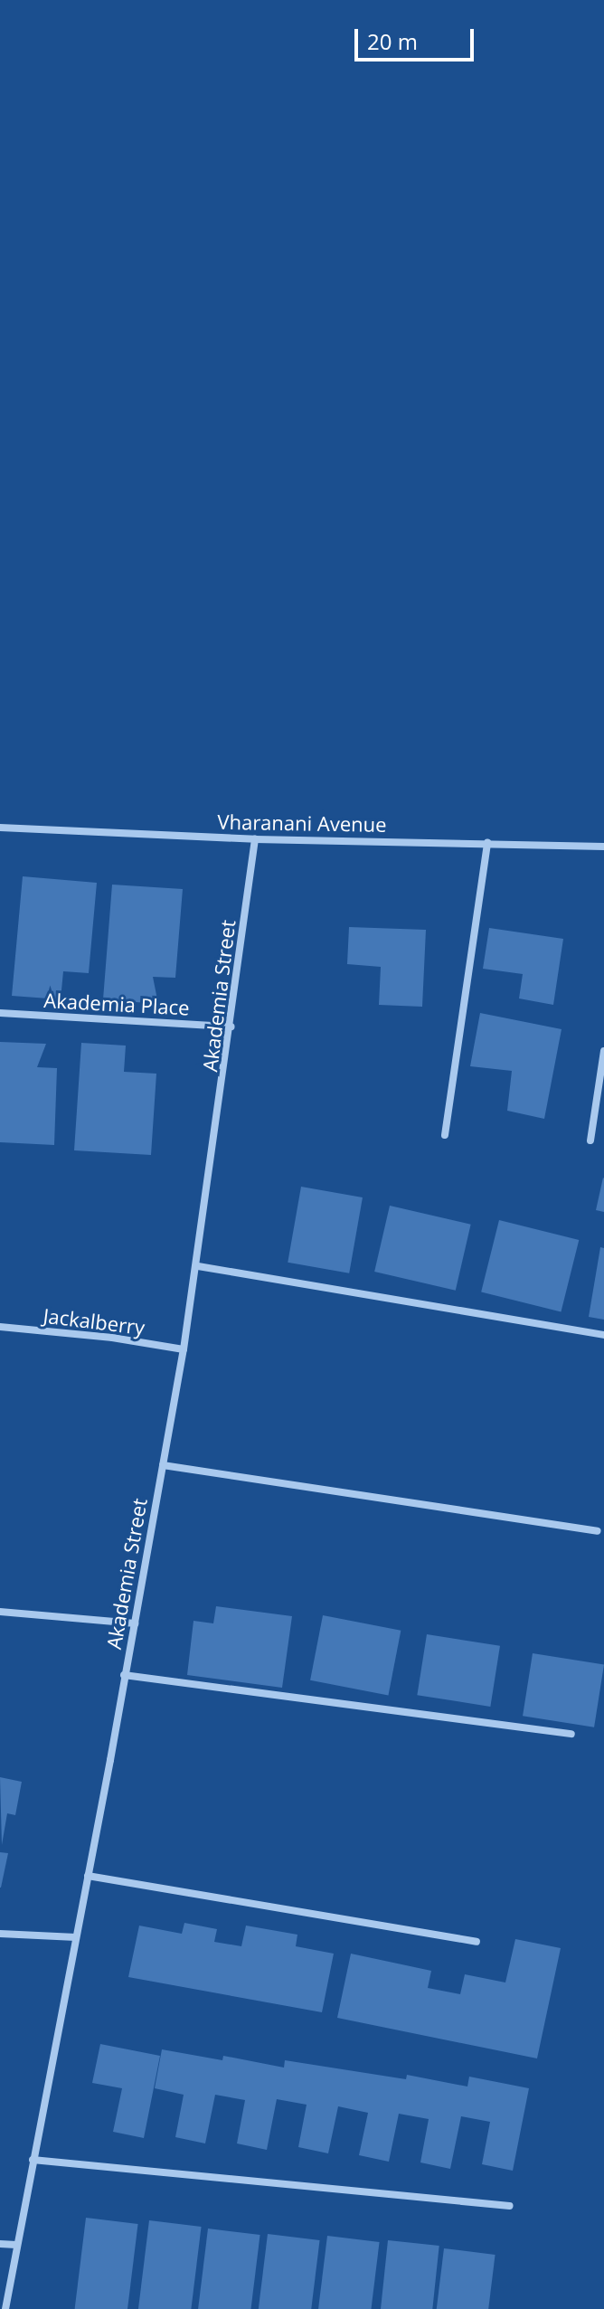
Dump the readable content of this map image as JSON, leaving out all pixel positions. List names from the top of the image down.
{
  "streets": {
    "street": [
      "Vharanani Avenue",
      "Akademia Street",
      "Akademia Place",
      "Jackalberry"
    ]
  },
  "crossings": [
    ["Vharanani Avenue", "Akademia Street"],
    ["Akademia Street", "Akademia Place"],
    ["Akademia Street", "Jackalberry"]
  ],
  "scale_bar": "20 m"
}
